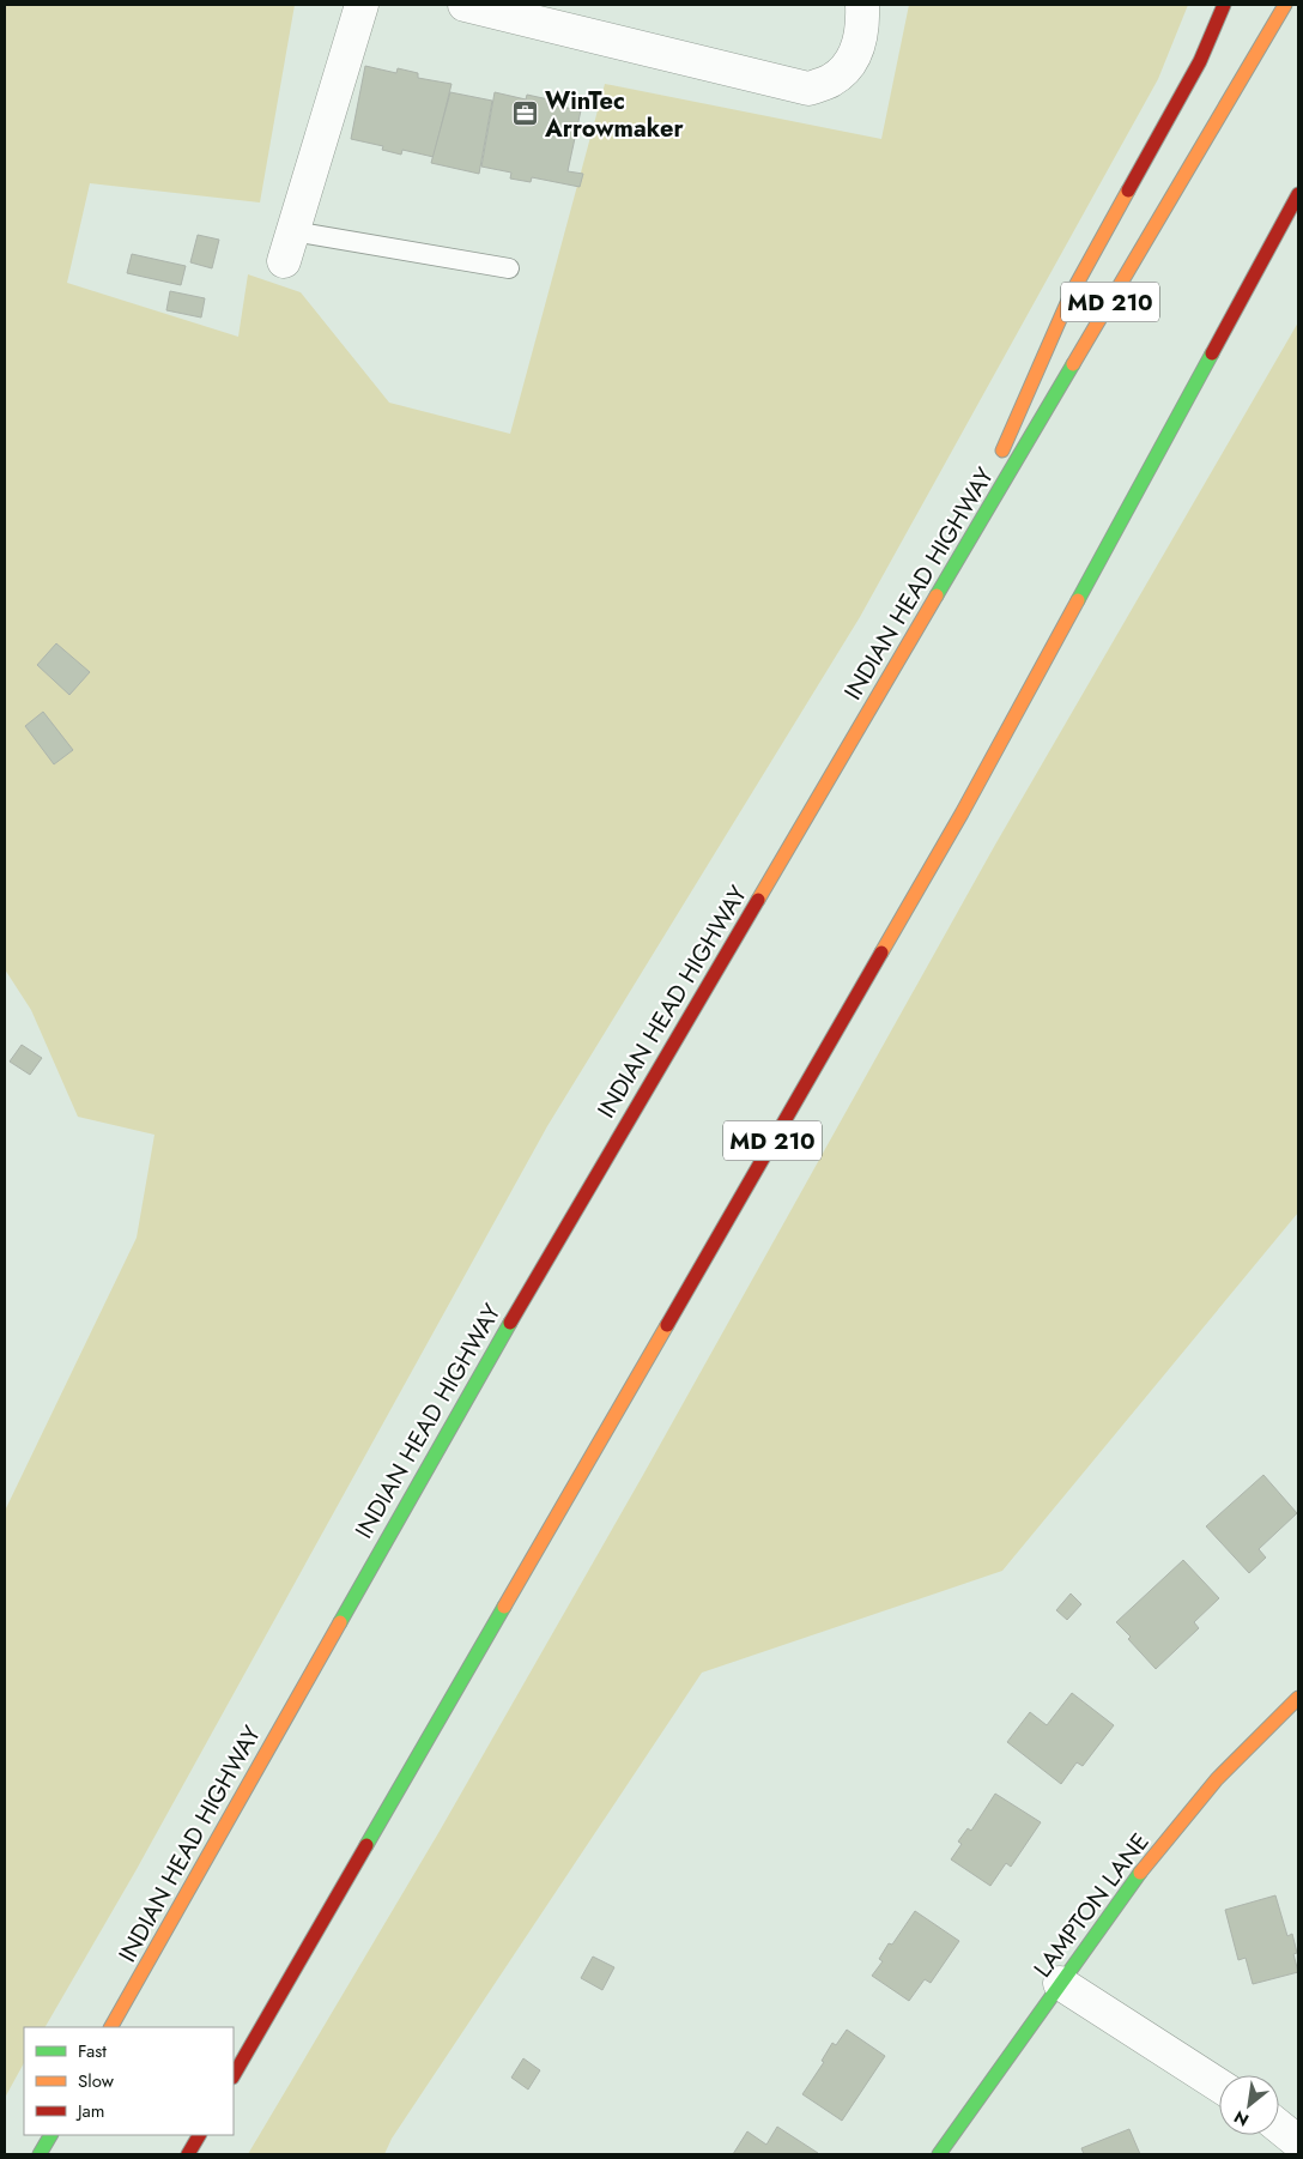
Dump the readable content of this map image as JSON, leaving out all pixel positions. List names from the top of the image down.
{
  "streets": {
    "main road": ["MD 210", "INDIAN HEAD HIGHWAY", "LAMPTON LANE"]
  },
  "places": {
    "office": ["WinTec Arrowmaker"]
  },
  "legend": ["Fast", "Slow", "Jam"],
  "north": "bottom left"
}
